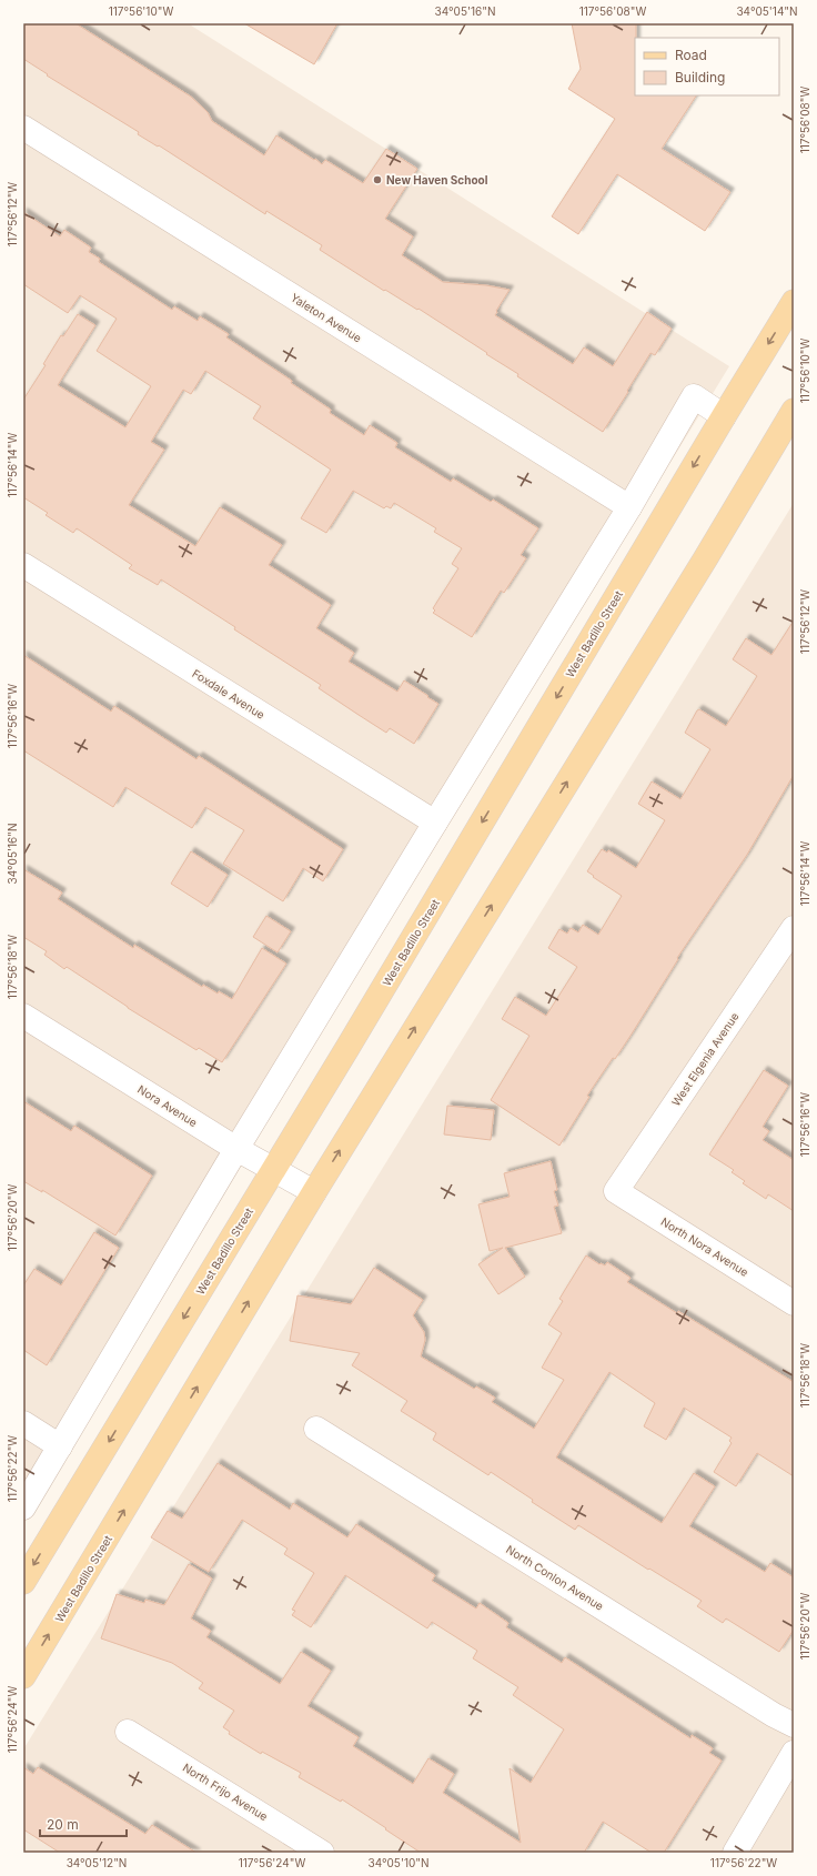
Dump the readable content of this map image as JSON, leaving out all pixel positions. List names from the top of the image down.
{
  "streets": {
    "main road": ["West Badillo Street"],
    "street": [
      "Yaleton Avenue",
      "Foxdale Avenue",
      "West Elgenia Avenue",
      "Nora Avenue",
      "North Nora Avenue",
      "North Conlon Avenue",
      "North Frijo Avenue"
    ]
  },
  "crossings": [
    ["West Badillo Street", "Nora Avenue"],
    ["West Elgenia Avenue", "North Nora Avenue"]
  ],
  "places": ["New Haven School"],
  "legend": ["Road", "Building"],
  "scale_bar": "20 m",
  "coordinates": [
    "117°56'10\"W",
    "34°05'16\"N",
    "117°56'08\"W",
    "34°05'14\"N",
    "117°56'12\"W",
    "117°56'14\"W",
    "117°56'16\"W",
    "117°56'18\"W",
    "117°56'20\"W",
    "117°56'22\"W",
    "117°56'24\"W",
    "34°05'12\"N",
    "34°05'10\"N"
  ]
}
